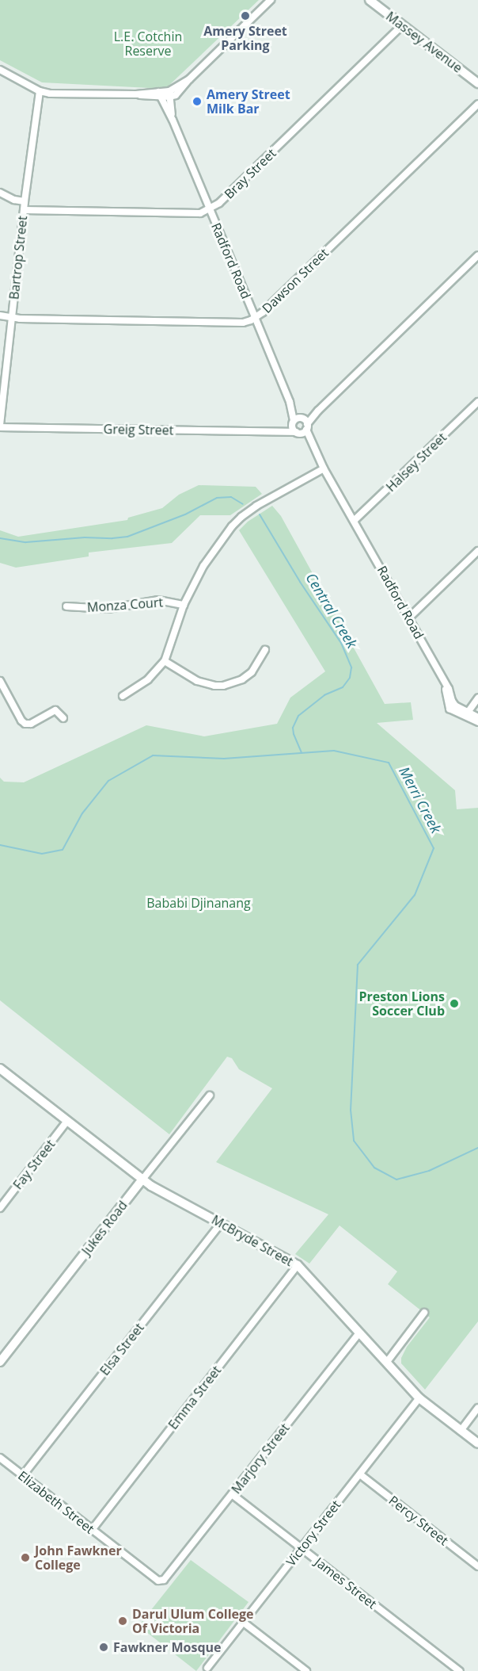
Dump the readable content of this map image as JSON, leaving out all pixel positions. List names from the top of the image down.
{
  "streets": {
    "street": [
      "Massey Avenue",
      "Bray Street",
      "Bartrop Street",
      "Radford Road",
      "Dawson Street",
      "Greig Street",
      "Halsey Street",
      "Monza Court",
      "Fay Street",
      "Jukes Road",
      "McBryde Street",
      "Elsa Street",
      "Emma Street",
      "Marjory Street",
      "Elizabeth Street",
      "Percy Street",
      "Victory Street",
      "James Street"
    ]
  },
  "crossings": [
    ["Massey Avenue", "Bray Street"],
    ["Bray Street", "Bartrop Street"],
    ["Bray Street", "Radford Road"],
    ["Bartrop Street", "Dawson Street"],
    ["Bartrop Street", "Greig Street"],
    ["Radford Road", "Dawson Street"],
    ["Radford Road", "Greig Street"],
    ["Radford Road", "Halsey Street"],
    ["Fay Street", "McBryde Street"],
    ["Jukes Road", "McBryde Street"],
    ["McBryde Street", "Elsa Street"],
    ["McBryde Street", "Emma Street"],
    ["McBryde Street", "Marjory Street"],
    ["McBryde Street", "Victory Street"],
    ["Elsa Street", "Elizabeth Street"],
    ["Emma Street", "Elizabeth Street"],
    ["Marjory Street", "Elizabeth Street"],
    ["Marjory Street", "James Street"],
    ["Percy Street", "Victory Street"],
    ["Victory Street", "James Street"]
  ],
  "water": ["Central Creek", "Merri Creek"],
  "parks": ["L.E. Cotchin Reserve", "Bababi Djinanang"],
  "places": [
    "Amery Street Parking",
    "Amery Street Milk Bar",
    "Preston Lions Soccer Club",
    "John Fawkner College",
    "Darul Ulum College Of Victoria",
    "Fawkner Mosque"
  ]
}
